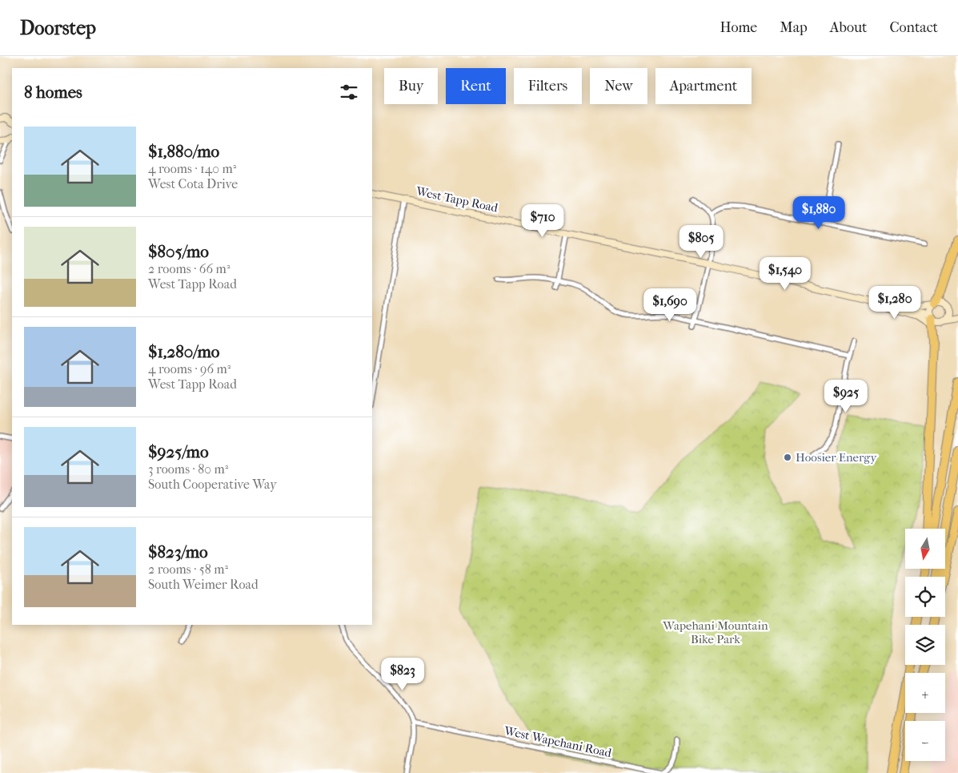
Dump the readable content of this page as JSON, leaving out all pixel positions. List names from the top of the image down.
{
  "streets": {
    "main road": ["West Tapp Road"],
    "street": ["West Wapehani Road"]
  },
  "parks": ["Wapehani Mountain Bike Park"],
  "places": ["Hoosier Energy"],
  "north": "bottom",
  "page": {
    "header": "Doorstep",
    "nav": [
      "Home",
      "Map",
      "About",
      "Contact"
    ],
    "chip": [
      "Buy",
      "Rent",
      "Filters",
      "New",
      "Apartment"
    ],
    "heading": "8 homes",
    "list": [
      {
        "name": "$1,880/mo",
        "note": "4 rooms · 140 m² · West Cota Drive"
      },
      {
        "name": "$805/mo",
        "note": "2 rooms · 66 m² · West Tapp Road"
      },
      {
        "name": "$1,280/mo",
        "note": "4 rooms · 96 m² · West Tapp Road"
      },
      {
        "name": "$925/mo",
        "note": "3 rooms · 80 m² · South Cooperative Way"
      },
      {
        "name": "$823/mo",
        "note": "2 rooms · 58 m² · South Weimer Road"
      }
    ],
    "price": [
      "$1,880",
      "$710",
      "$805",
      "$1,540",
      "$1,280",
      "$1,690",
      "$925",
      "$823"
    ],
    "map_buttons": ["+", "−"]
  }
}
